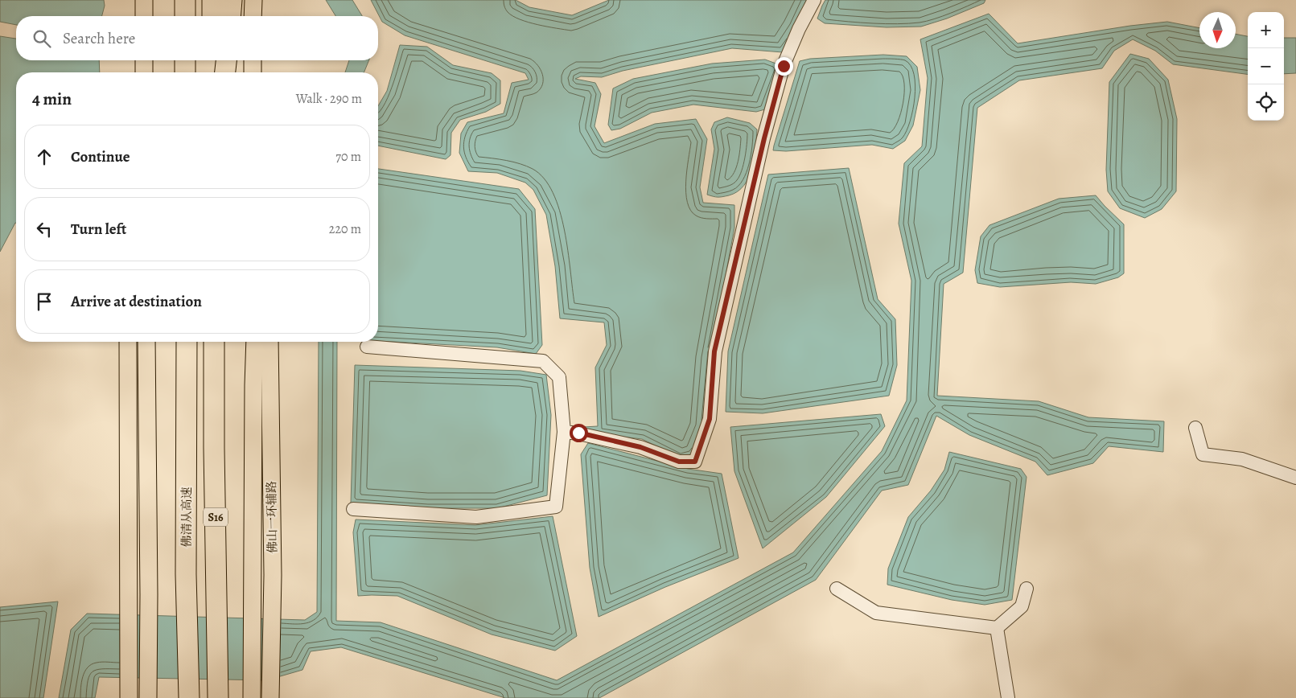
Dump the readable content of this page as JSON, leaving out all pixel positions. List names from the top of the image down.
{
  "streets": {
    "highway": ["佛清从高速", "S16"],
    "main road": ["佛山一环辅路"]
  },
  "north": "bottom",
  "page": {
    "map_buttons": ["+", "−"],
    "search": "Search here",
    "heading": ["4 min", "Walk · 290 m"],
    "list": [
      ["Continue", "70 m"],
      ["Turn left", "220 m"],
      "Arrive at destination"
    ]
  }
}
